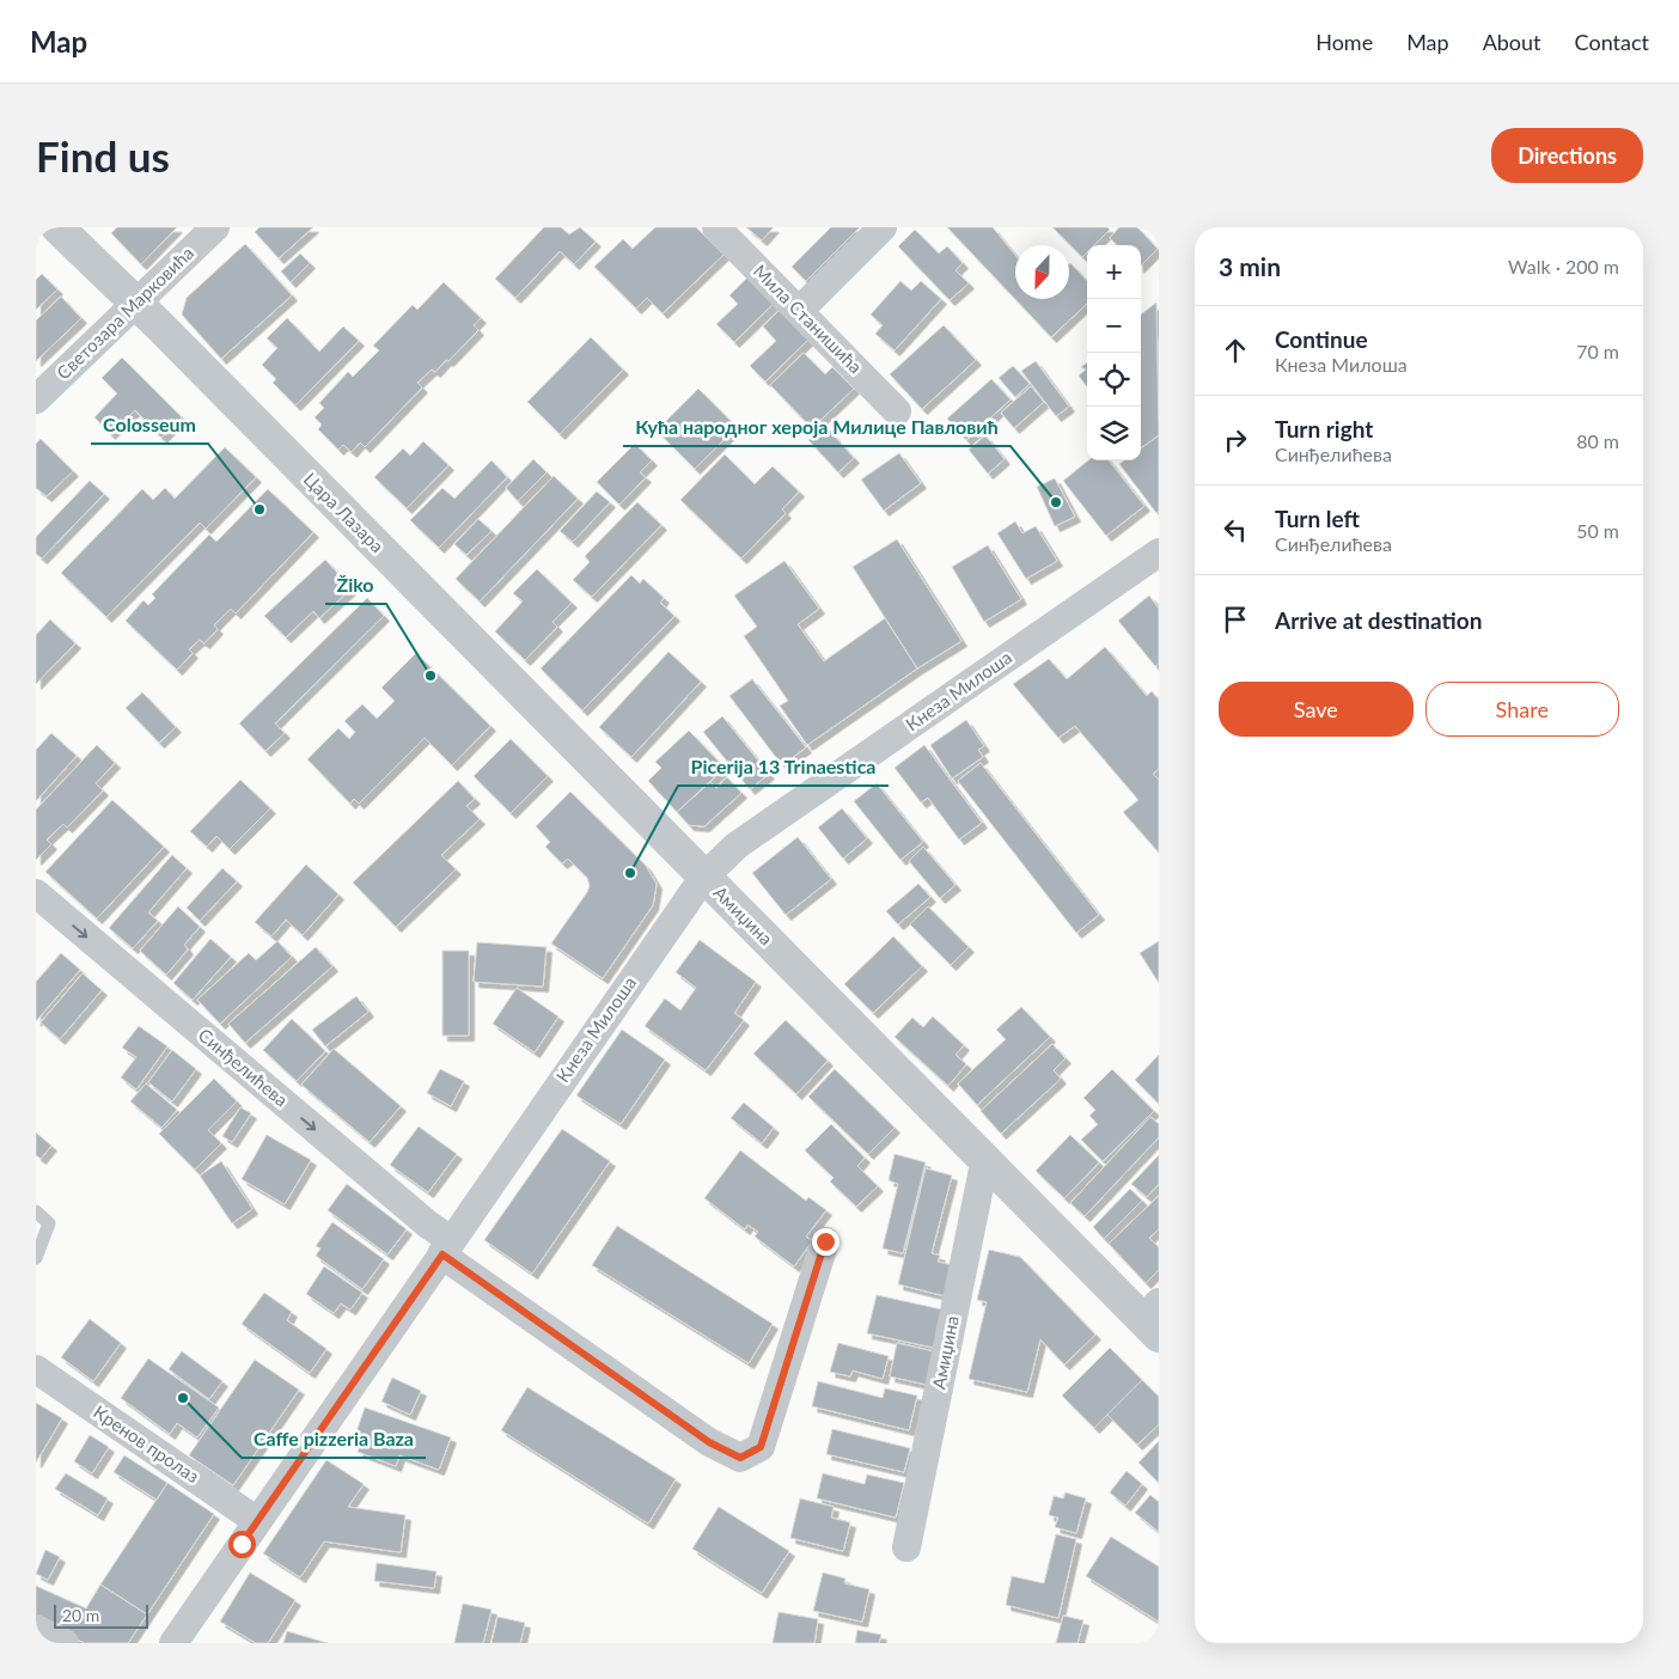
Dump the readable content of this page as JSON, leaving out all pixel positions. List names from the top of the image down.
{
  "streets": {
    "street": [
      "Светозара Марковића",
      "Мила Станишића",
      "Цара Лазара",
      "Кнеза Милоша",
      "Амиџина",
      "Синђелићева",
      "Кренов пролаз"
    ]
  },
  "crossings": [
    ["Светозара Марковића", "Цара Лазара"],
    ["Цара Лазара", "Кнеза Милоша"],
    ["Цара Лазара", "Амиџина"],
    ["Кнеза Милоша", "Амиџина"],
    ["Кнеза Милоша", "Синђелићева"],
    ["Кнеза Милоша", "Кренов пролаз"]
  ],
  "one_way": ["Синђелићева"],
  "places": [
    "Кућа народног хероја Милице Павловић",
    "Colosseum",
    "Žiko",
    "Picerija 13 Trinaestica",
    "Caffe pizzeria Baza"
  ],
  "scale_bar": "20 m",
  "north": "bottom",
  "page": {
    "header": "Map",
    "nav": [
      "Home",
      "Map",
      "About",
      "Contact"
    ],
    "buttons": [
      "Directions",
      ["Save", "Share"]
    ],
    "title": "Find us",
    "heading": ["3 min", "Walk · 200 m"],
    "map_buttons": ["+", "−"],
    "list": [
      ["Continue", "Кнеза Милоша", "70 m"],
      ["Turn right", "Синђелићева", "80 m"],
      ["Turn left", "Синђелићева", "50 m"],
      "Arrive at destination"
    ],
    "scale": "20 m"
  }
}
